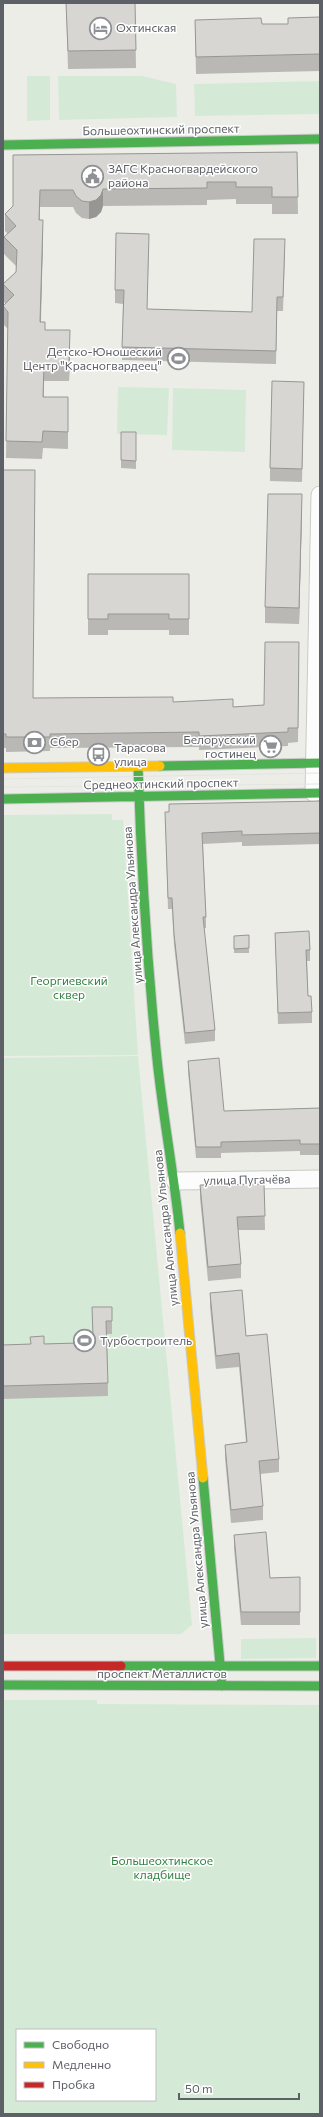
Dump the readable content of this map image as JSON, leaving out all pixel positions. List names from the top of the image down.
{
  "streets": {
    "street": [
      "Большеохтинский проспект",
      "Среднеохтинский проспект",
      "улица Александра Ульянова",
      "улица Пугачёва",
      "проспект Металлистов"
    ]
  },
  "crossings": [
    ["Среднеохтинский проспект", "улица Александра Ульянова"],
    ["улица Александра Ульянова", "улица Пугачёва"],
    ["улица Александра Ульянова", "проспект Металлистов"]
  ],
  "parks": ["Георгиевский сквер", "Большеохтинское кладбище"],
  "places": {
    "hotel": ["Охтинская"],
    "public building": ["ЗАГС Красногвардейского района"],
    "sports": ["Детско-Юношеский Центр \"Красногвардеец\"", "Турбостроитель"],
    "bank": ["Сбер"],
    "supermarket": ["Белорусский гостинец"],
    "bus stop": ["Тарасова улица"]
  },
  "legend": ["Свободно", "Медленно", "Пробка"],
  "scale_bar": "50 m"
}
